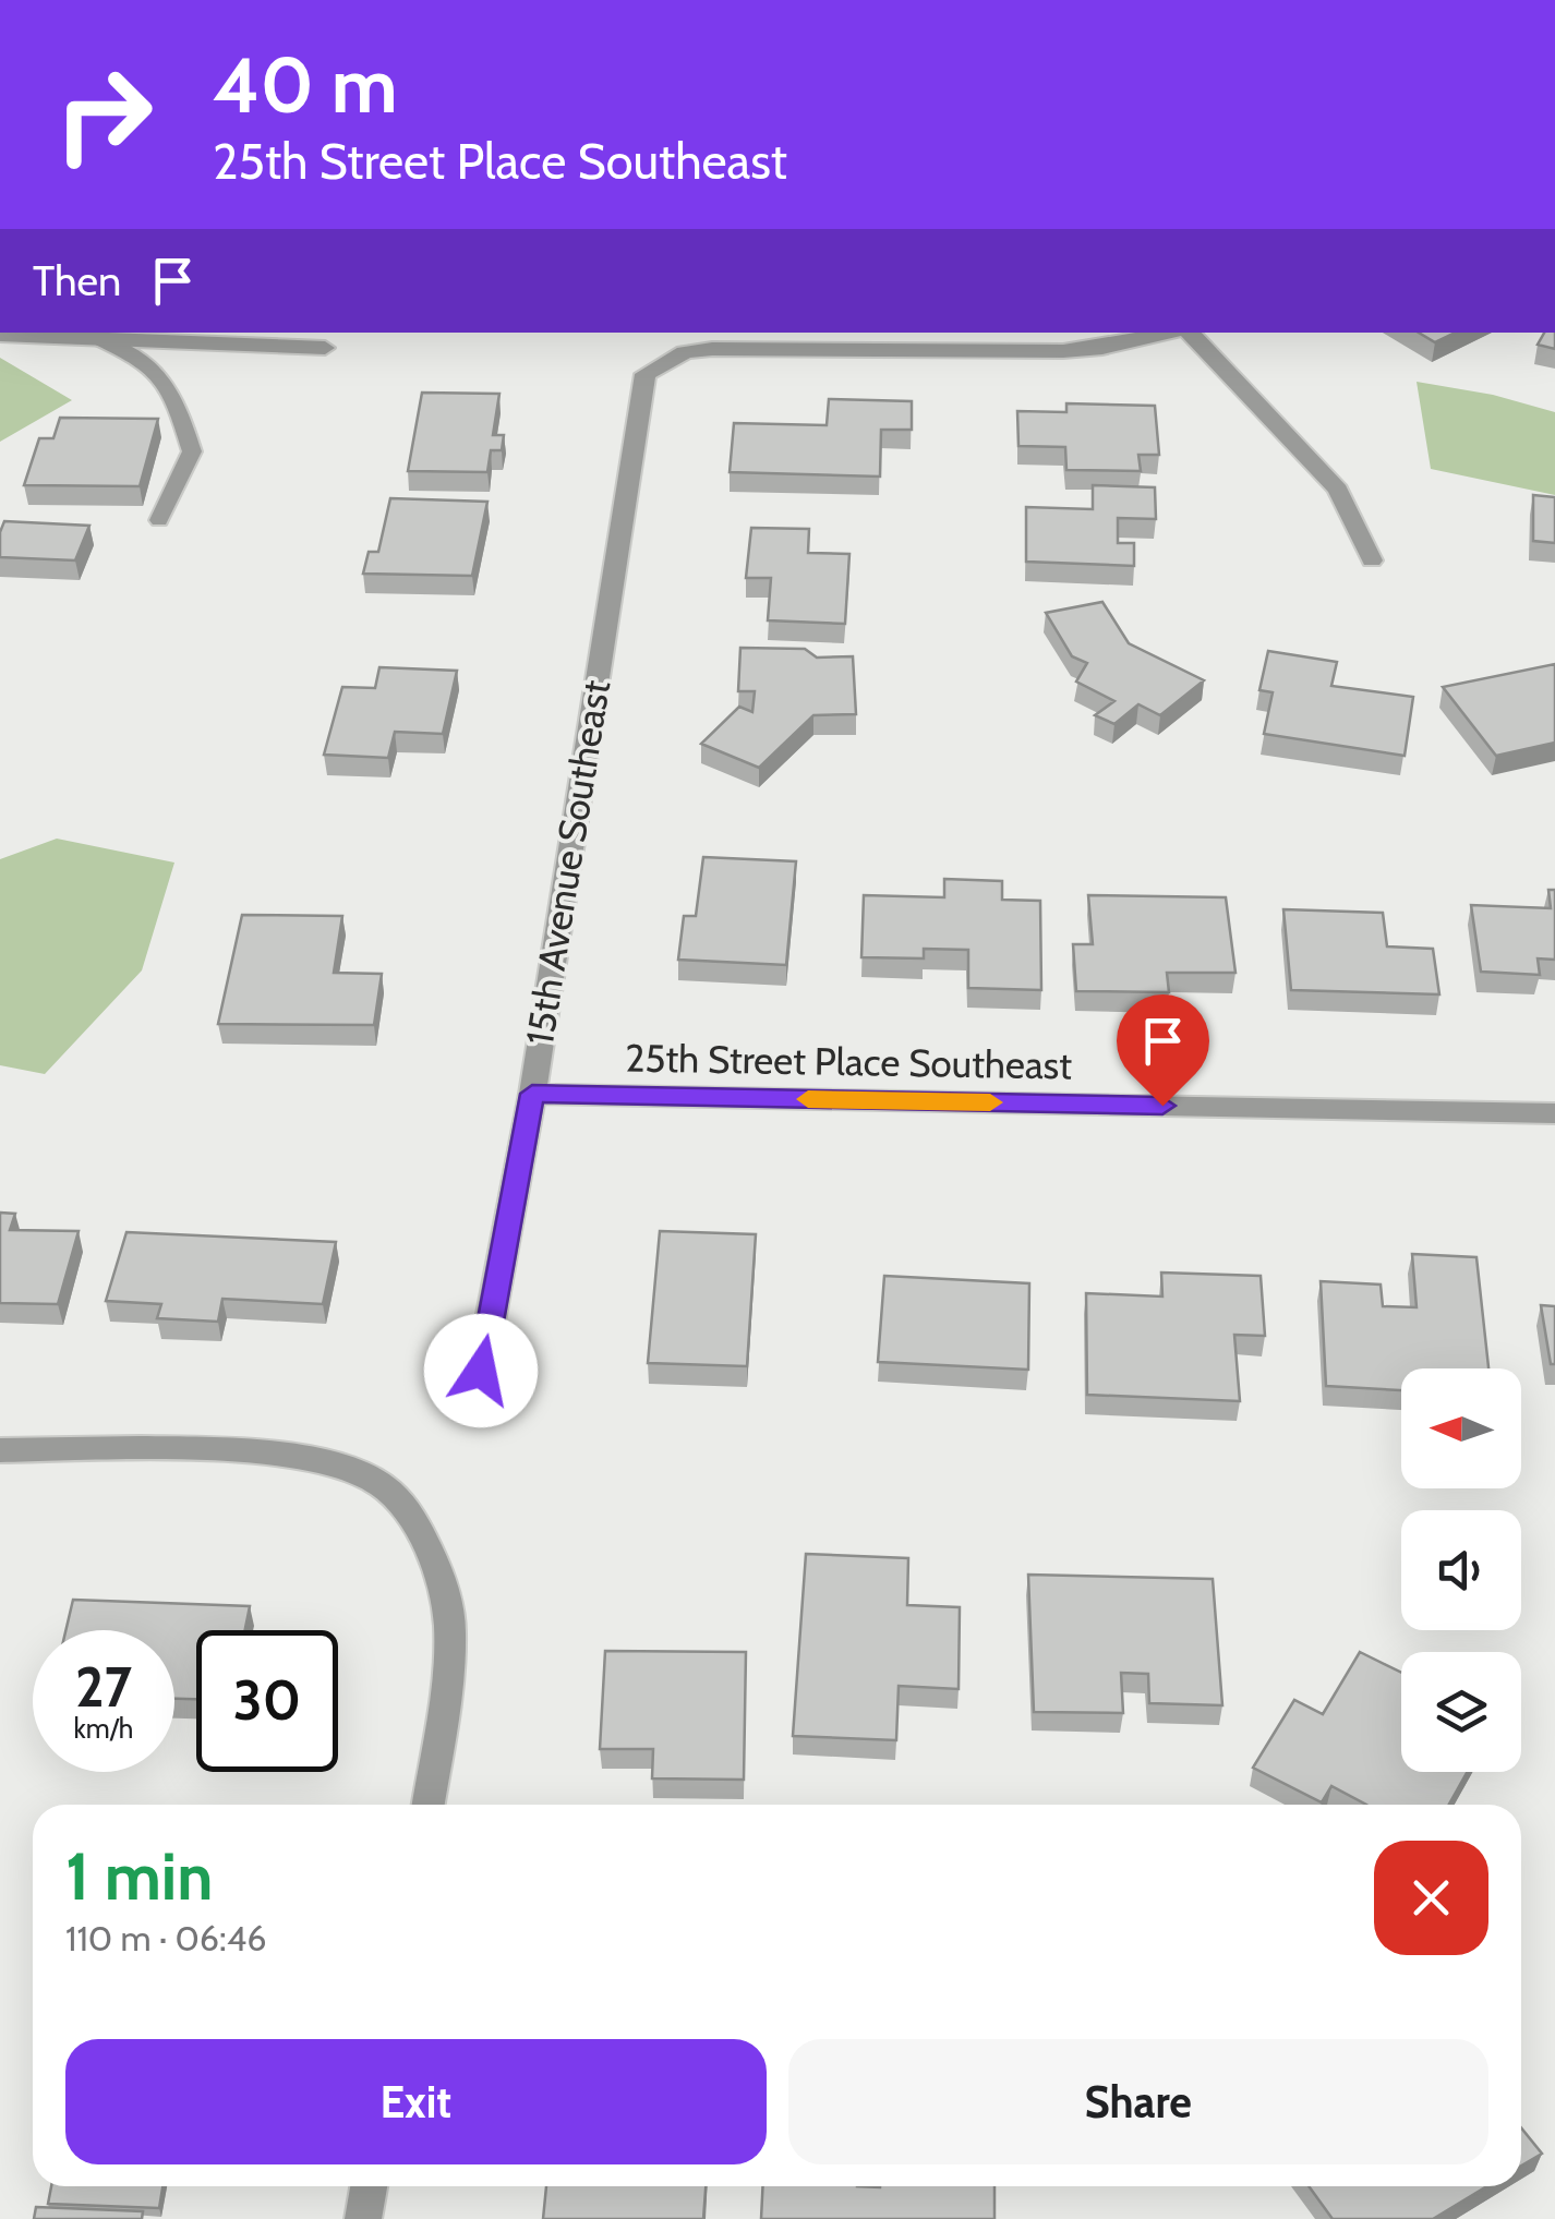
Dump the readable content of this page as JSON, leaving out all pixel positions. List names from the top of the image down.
{
  "streets": {
    "street": ["15th Avenue Southeast", "25th Street Place Southeast"]
  },
  "crossings": [
    ["15th Avenue Southeast", "25th Street Place Southeast"]
  ],
  "north": "left",
  "page": {
    "turn": ["40 m", "25th Street Place Southeast"],
    "then": "Then",
    "speed": "27 km/h",
    "limit": "30",
    "heading": ["1 min", "110 m · 06:46"],
    "buttons": ["Exit", "Share"]
  }
}
